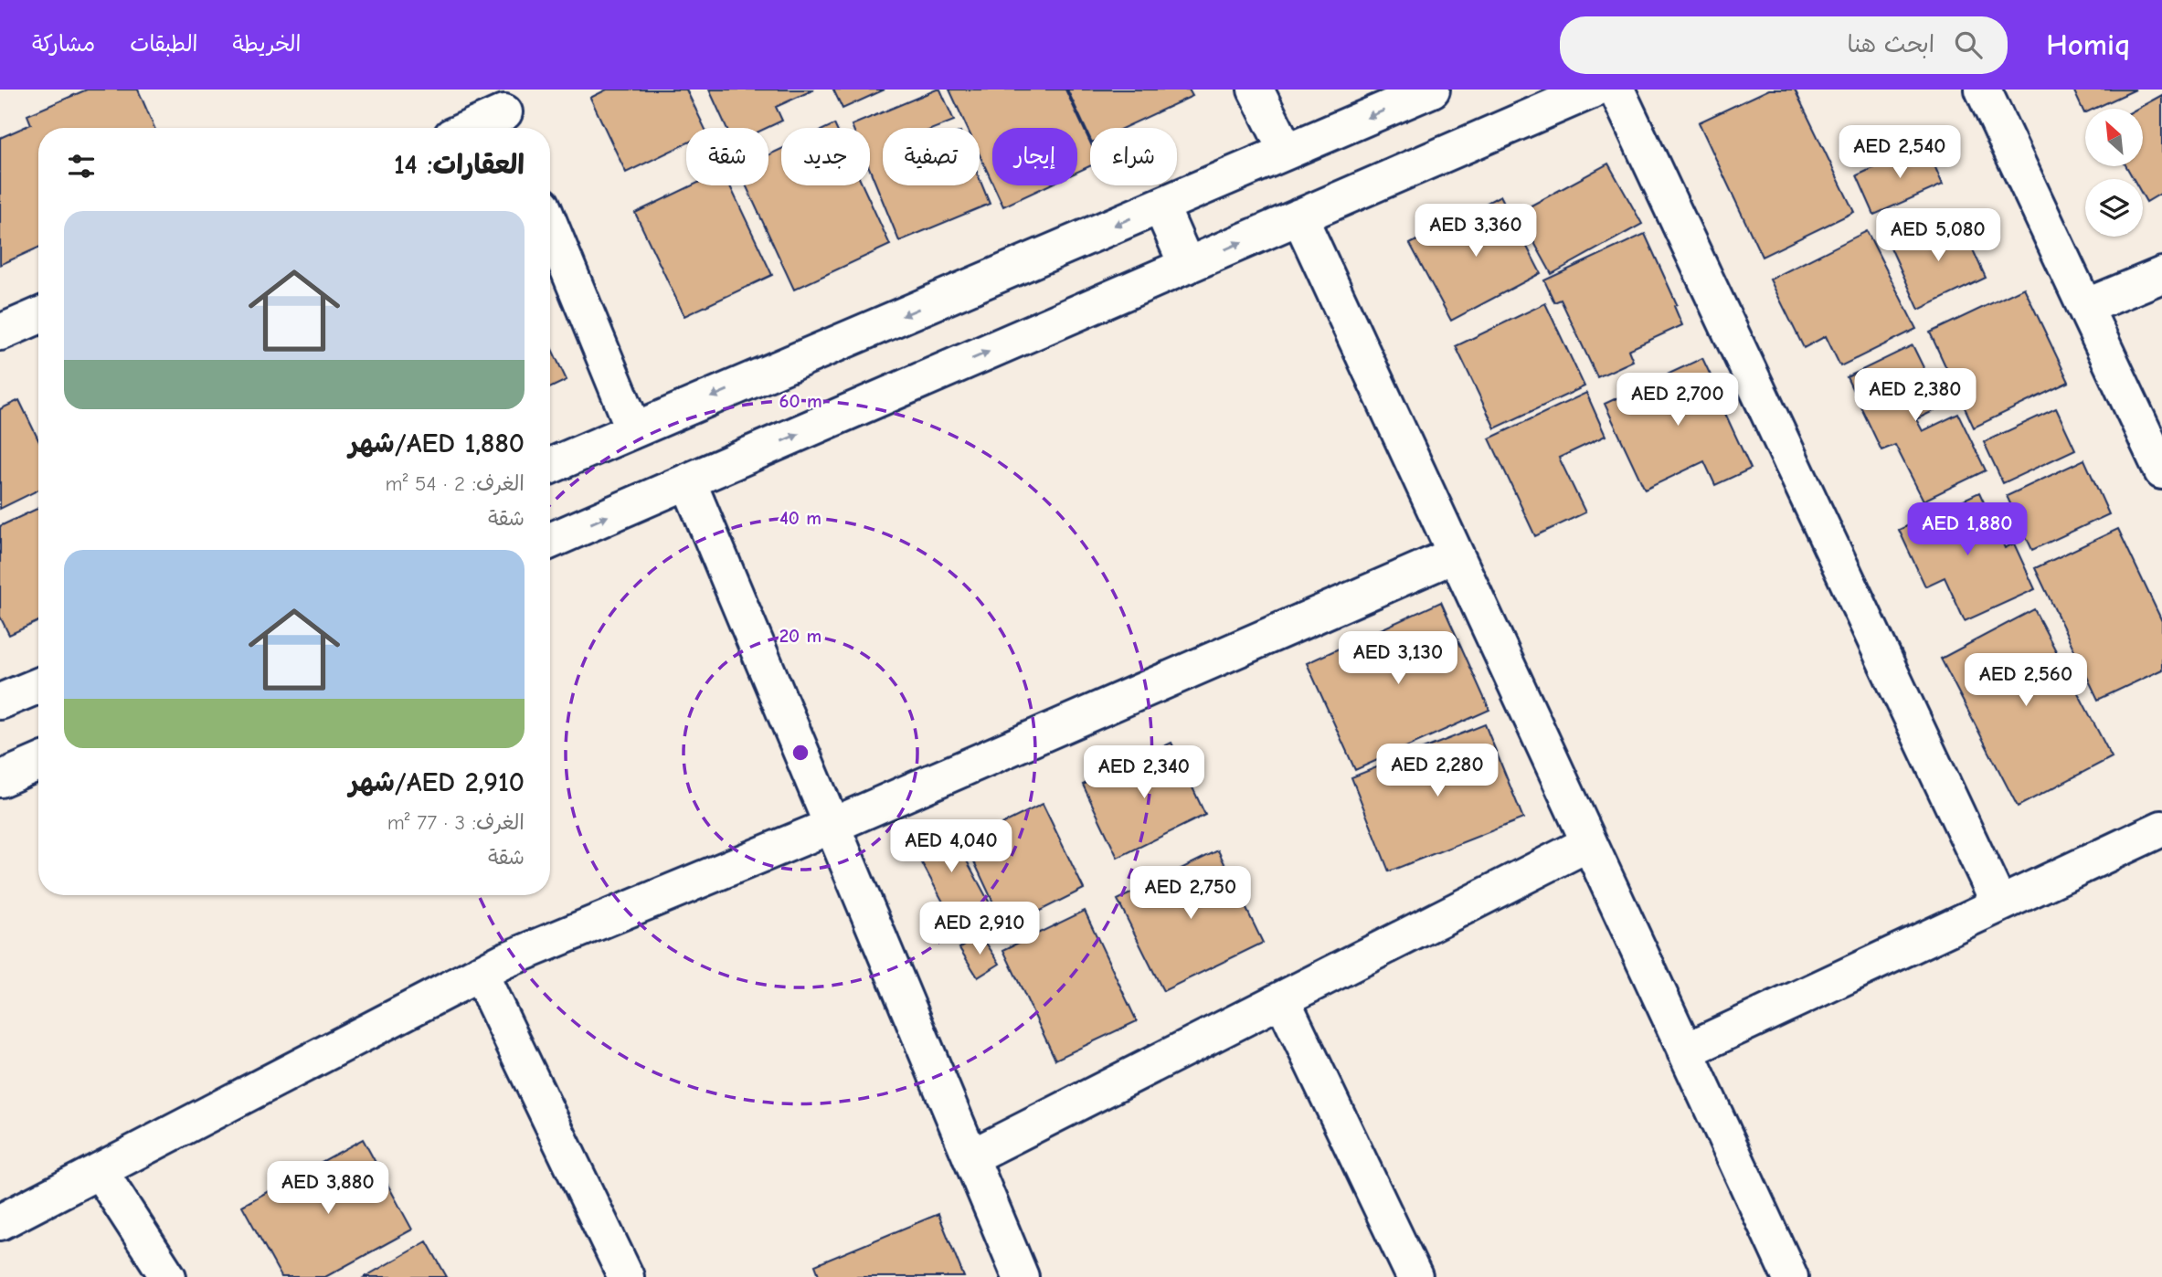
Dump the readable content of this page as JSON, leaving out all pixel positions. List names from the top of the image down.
{
  "north": "top left",
  "page": {
    "header": "Homiq",
    "search": "ابحث هنا",
    "nav": ["الخريطة", "الطبقات", "مشاركة"],
    "price": [
      "AED 2,540",
      "AED 3,360",
      "AED 5,080",
      "AED 2,380",
      "AED 2,700",
      "AED 1,880",
      "AED 3,130",
      "AED 2,560",
      "AED 2,280",
      "AED 2,340",
      "AED 4,040",
      "AED 2,750",
      "AED 2,910",
      "AED 3,880"
    ],
    "chip": [
      "شراء",
      "إيجار",
      "تصفية",
      "جديد",
      "شقة"
    ],
    "heading": "العقارات: 14",
    "list": [
      {
        "name": "AED 1,880/شهر",
        "note": "الغرف: 2 · 54 m² · شقة"
      },
      {
        "name": "AED 2,910/شهر",
        "note": "الغرف: 3 · 77 m² · شقة"
      }
    ]
  },
  "rings": ["60 m", "40 m", "20 m"]
}
